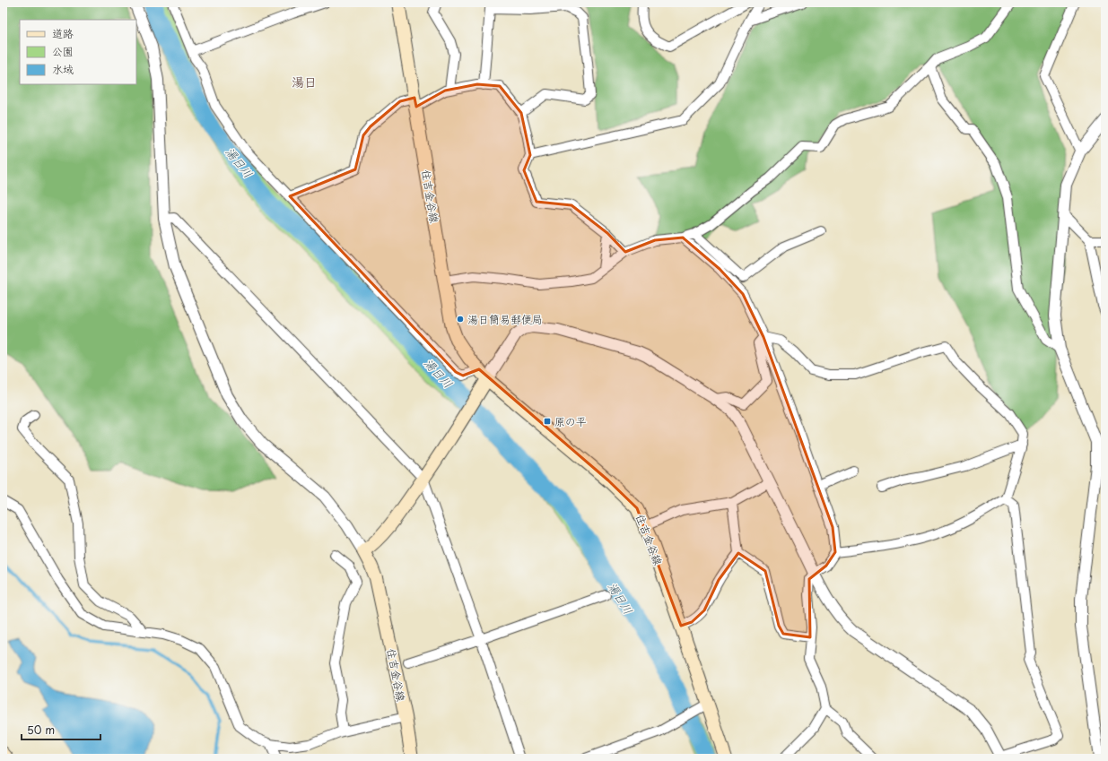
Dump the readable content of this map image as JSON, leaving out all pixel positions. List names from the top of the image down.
{
  "streets": {
    "main road": ["住吉金谷線"]
  },
  "districts": ["湯日"],
  "water": ["湯日川"],
  "places": {
    "other": ["湯日簡易郵便局"],
    "transit": ["原の平"]
  },
  "legend": ["道路", "公園", "水域"],
  "scale_bar": "50 m"
}
